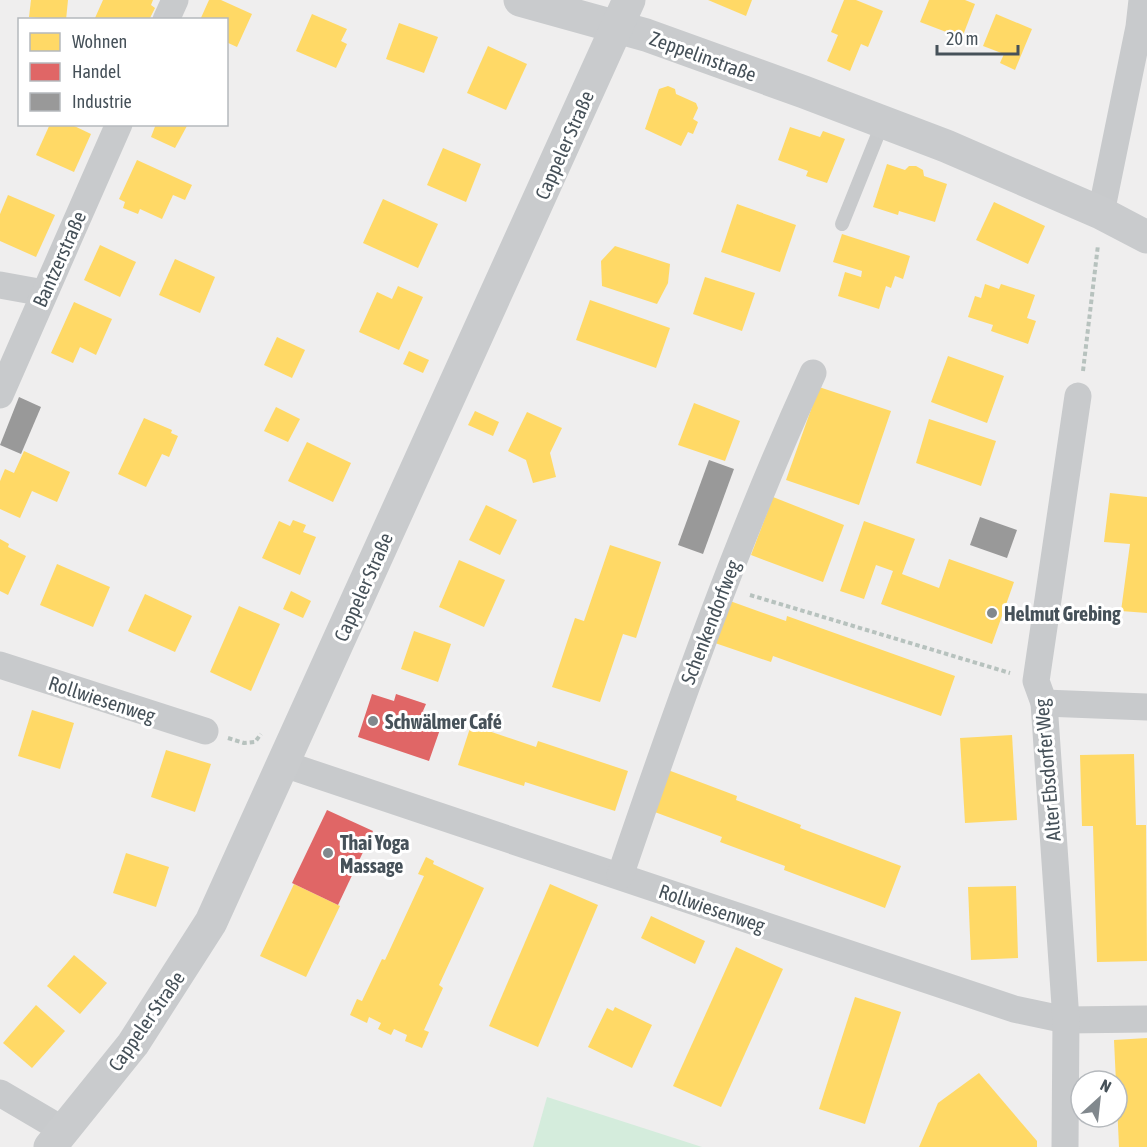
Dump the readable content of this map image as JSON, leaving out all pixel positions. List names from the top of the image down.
{
  "streets": {
    "main road": ["Zeppelinstraße", "Cappeler Straße"],
    "street": [
      "Bantzerstraße",
      "Schenkendorfweg",
      "Rollwiesenweg",
      "Alter Ebsdorfer Weg"
    ]
  },
  "crossings": [
    ["Zeppelinstraße", "Cappeler Straße"],
    ["Cappeler Straße", "Rollwiesenweg"],
    ["Schenkendorfweg", "Rollwiesenweg"],
    ["Rollwiesenweg", "Alter Ebsdorfer Weg"]
  ],
  "places": ["Helmut Grebing", "Schwälmer Café", "Thai Yoga Massage"],
  "legend": ["Wohnen", "Handel", "Industrie"],
  "scale_bar": "20 m",
  "north": "top right"
}
